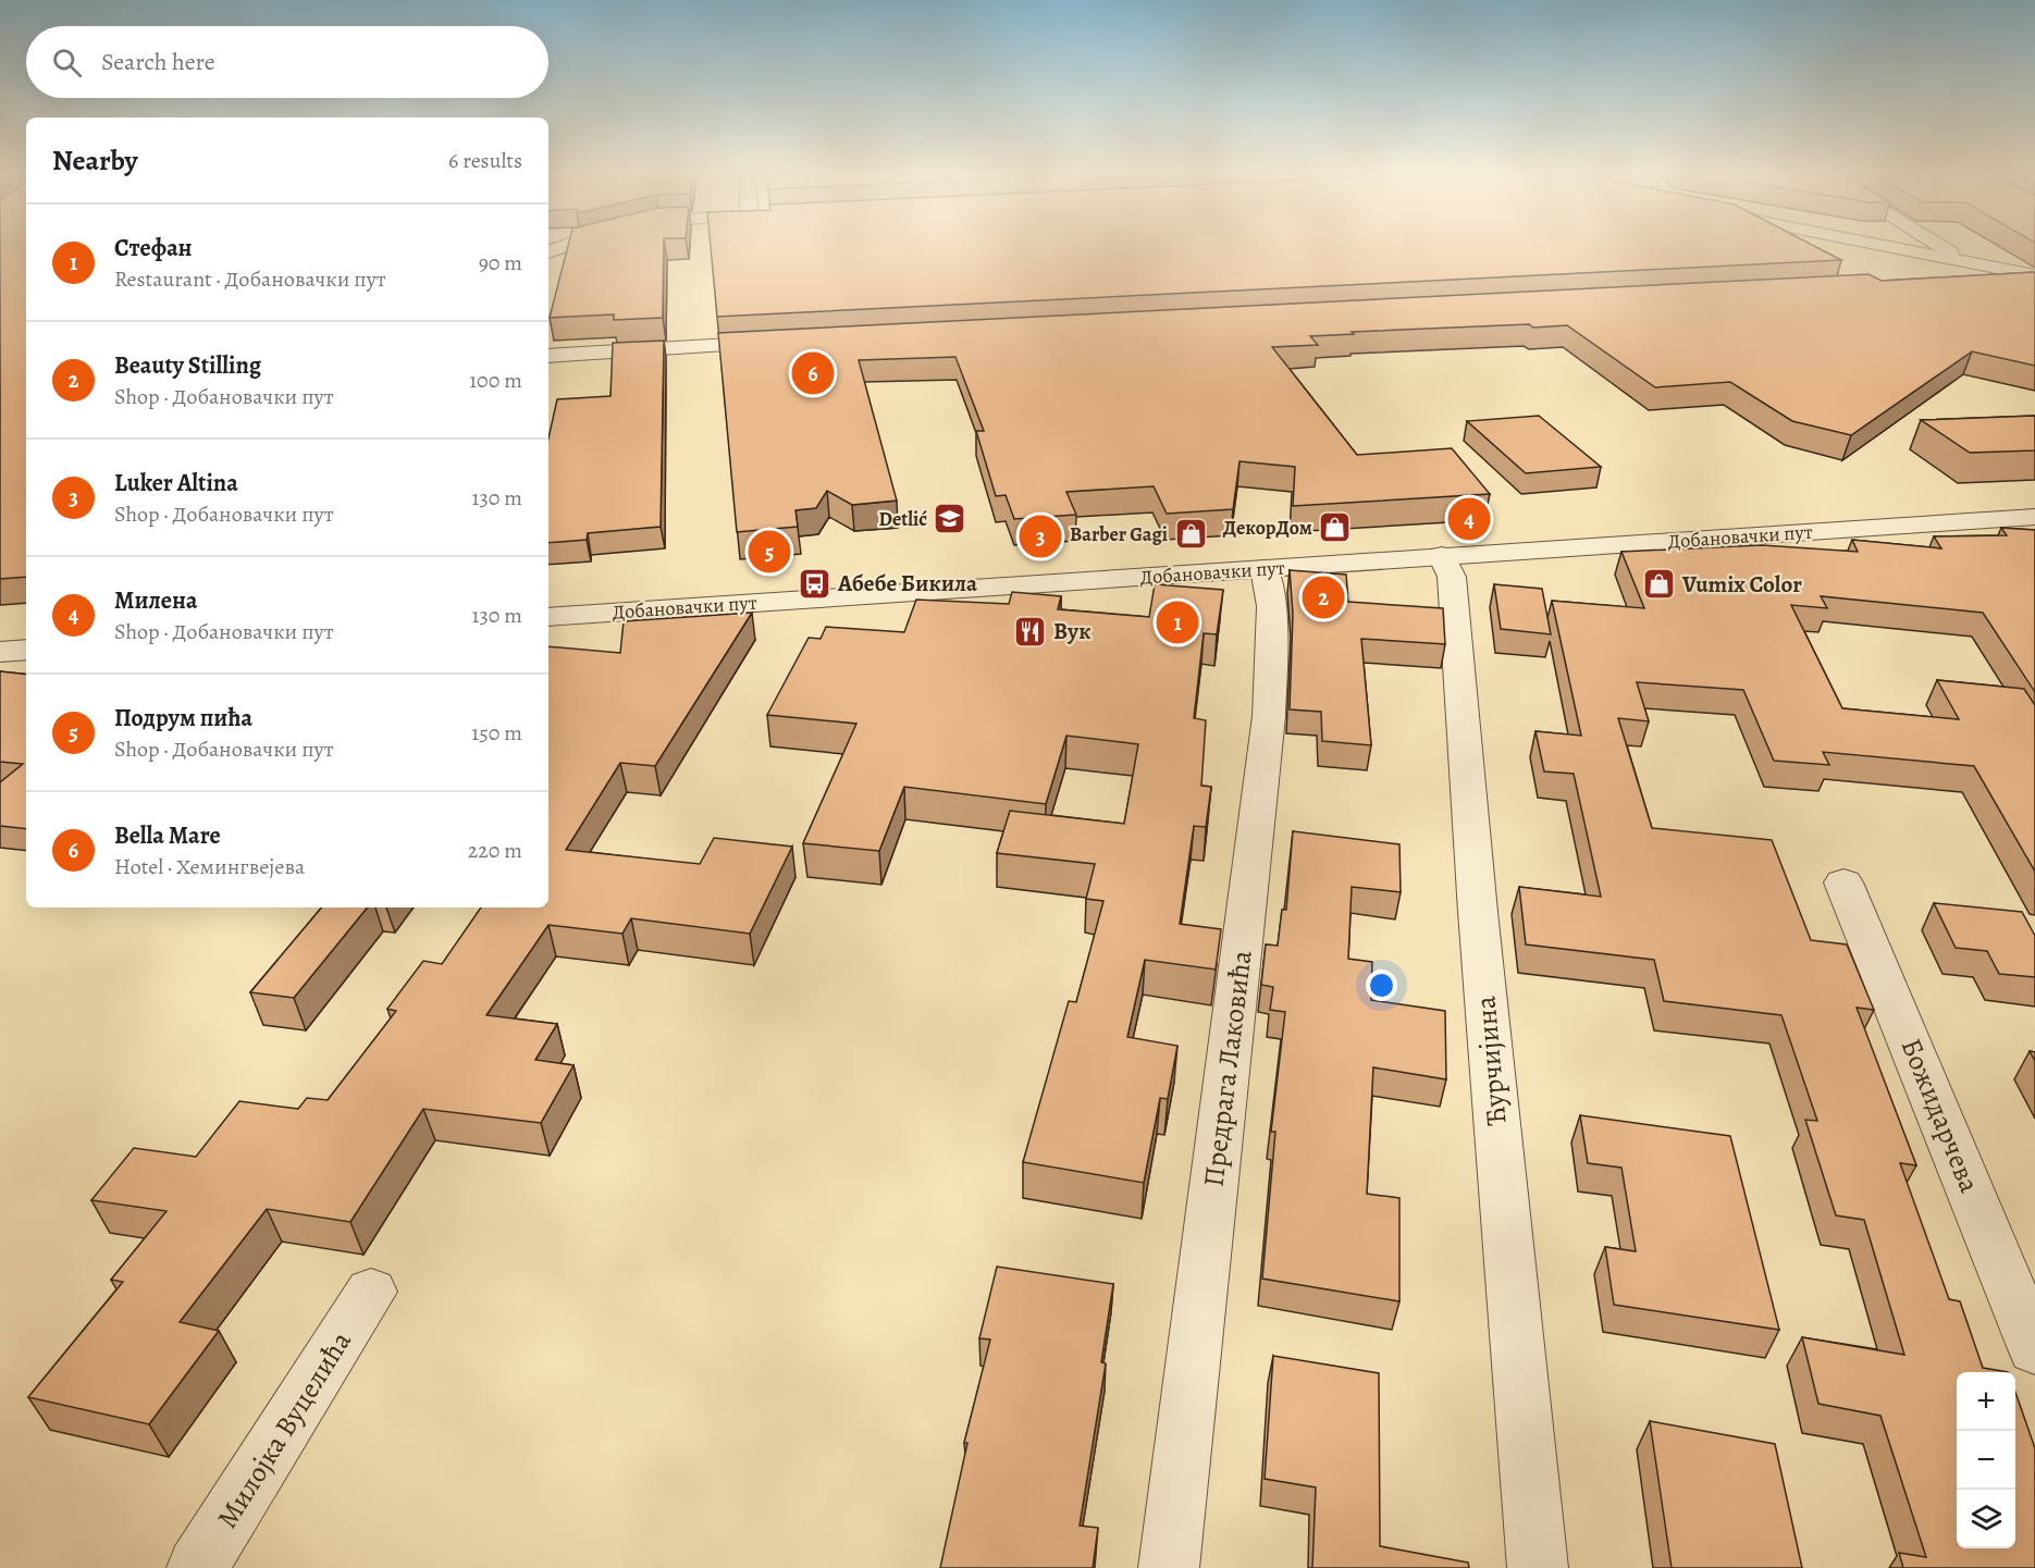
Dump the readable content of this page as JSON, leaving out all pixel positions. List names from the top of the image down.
{
  "streets": {
    "street": [
      "Добановачки пут",
      "Ћурчијина",
      "Предрага Лаковића",
      "Божидарчева",
      "Милојка Вуцелића"
    ]
  },
  "crossings": [
    ["Добановачки пут", "Ћурчијина"],
    ["Добановачки пут", "Предрага Лаковића"]
  ],
  "places": {
    "school or university": ["Detlić"],
    "shop": ["ДекорДом", "Barber Gagi", "Vumix Color"],
    "bus stop": ["Абебе Бикила"],
    "restaurant": ["Вук"]
  },
  "page": {
    "search": "Search here",
    "heading": ["Nearby", "6 results"],
    "list": [
      {
        "mark": "1",
        "name": "Стефан",
        "note": "Restaurant · Добановачки пут",
        "value": "90 m"
      },
      {
        "mark": "2",
        "name": "Beauty Stilling",
        "note": "Shop · Добановачки пут",
        "value": "100 m"
      },
      {
        "mark": "3",
        "name": "Luker Altina",
        "note": "Shop · Добановачки пут",
        "value": "130 m"
      },
      {
        "mark": "4",
        "name": "Милена",
        "note": "Shop · Добановачки пут",
        "value": "130 m"
      },
      {
        "mark": "5",
        "name": "Подрум пића",
        "note": "Shop · Добановачки пут",
        "value": "150 m"
      },
      {
        "mark": "6",
        "name": "Bella Mare",
        "note": "Hotel · Хемингвејева",
        "value": "220 m"
      }
    ],
    "pins": [
      "6",
      "4",
      "3",
      "5",
      "2",
      "1"
    ],
    "map_buttons": ["+", "−"]
  }
}
